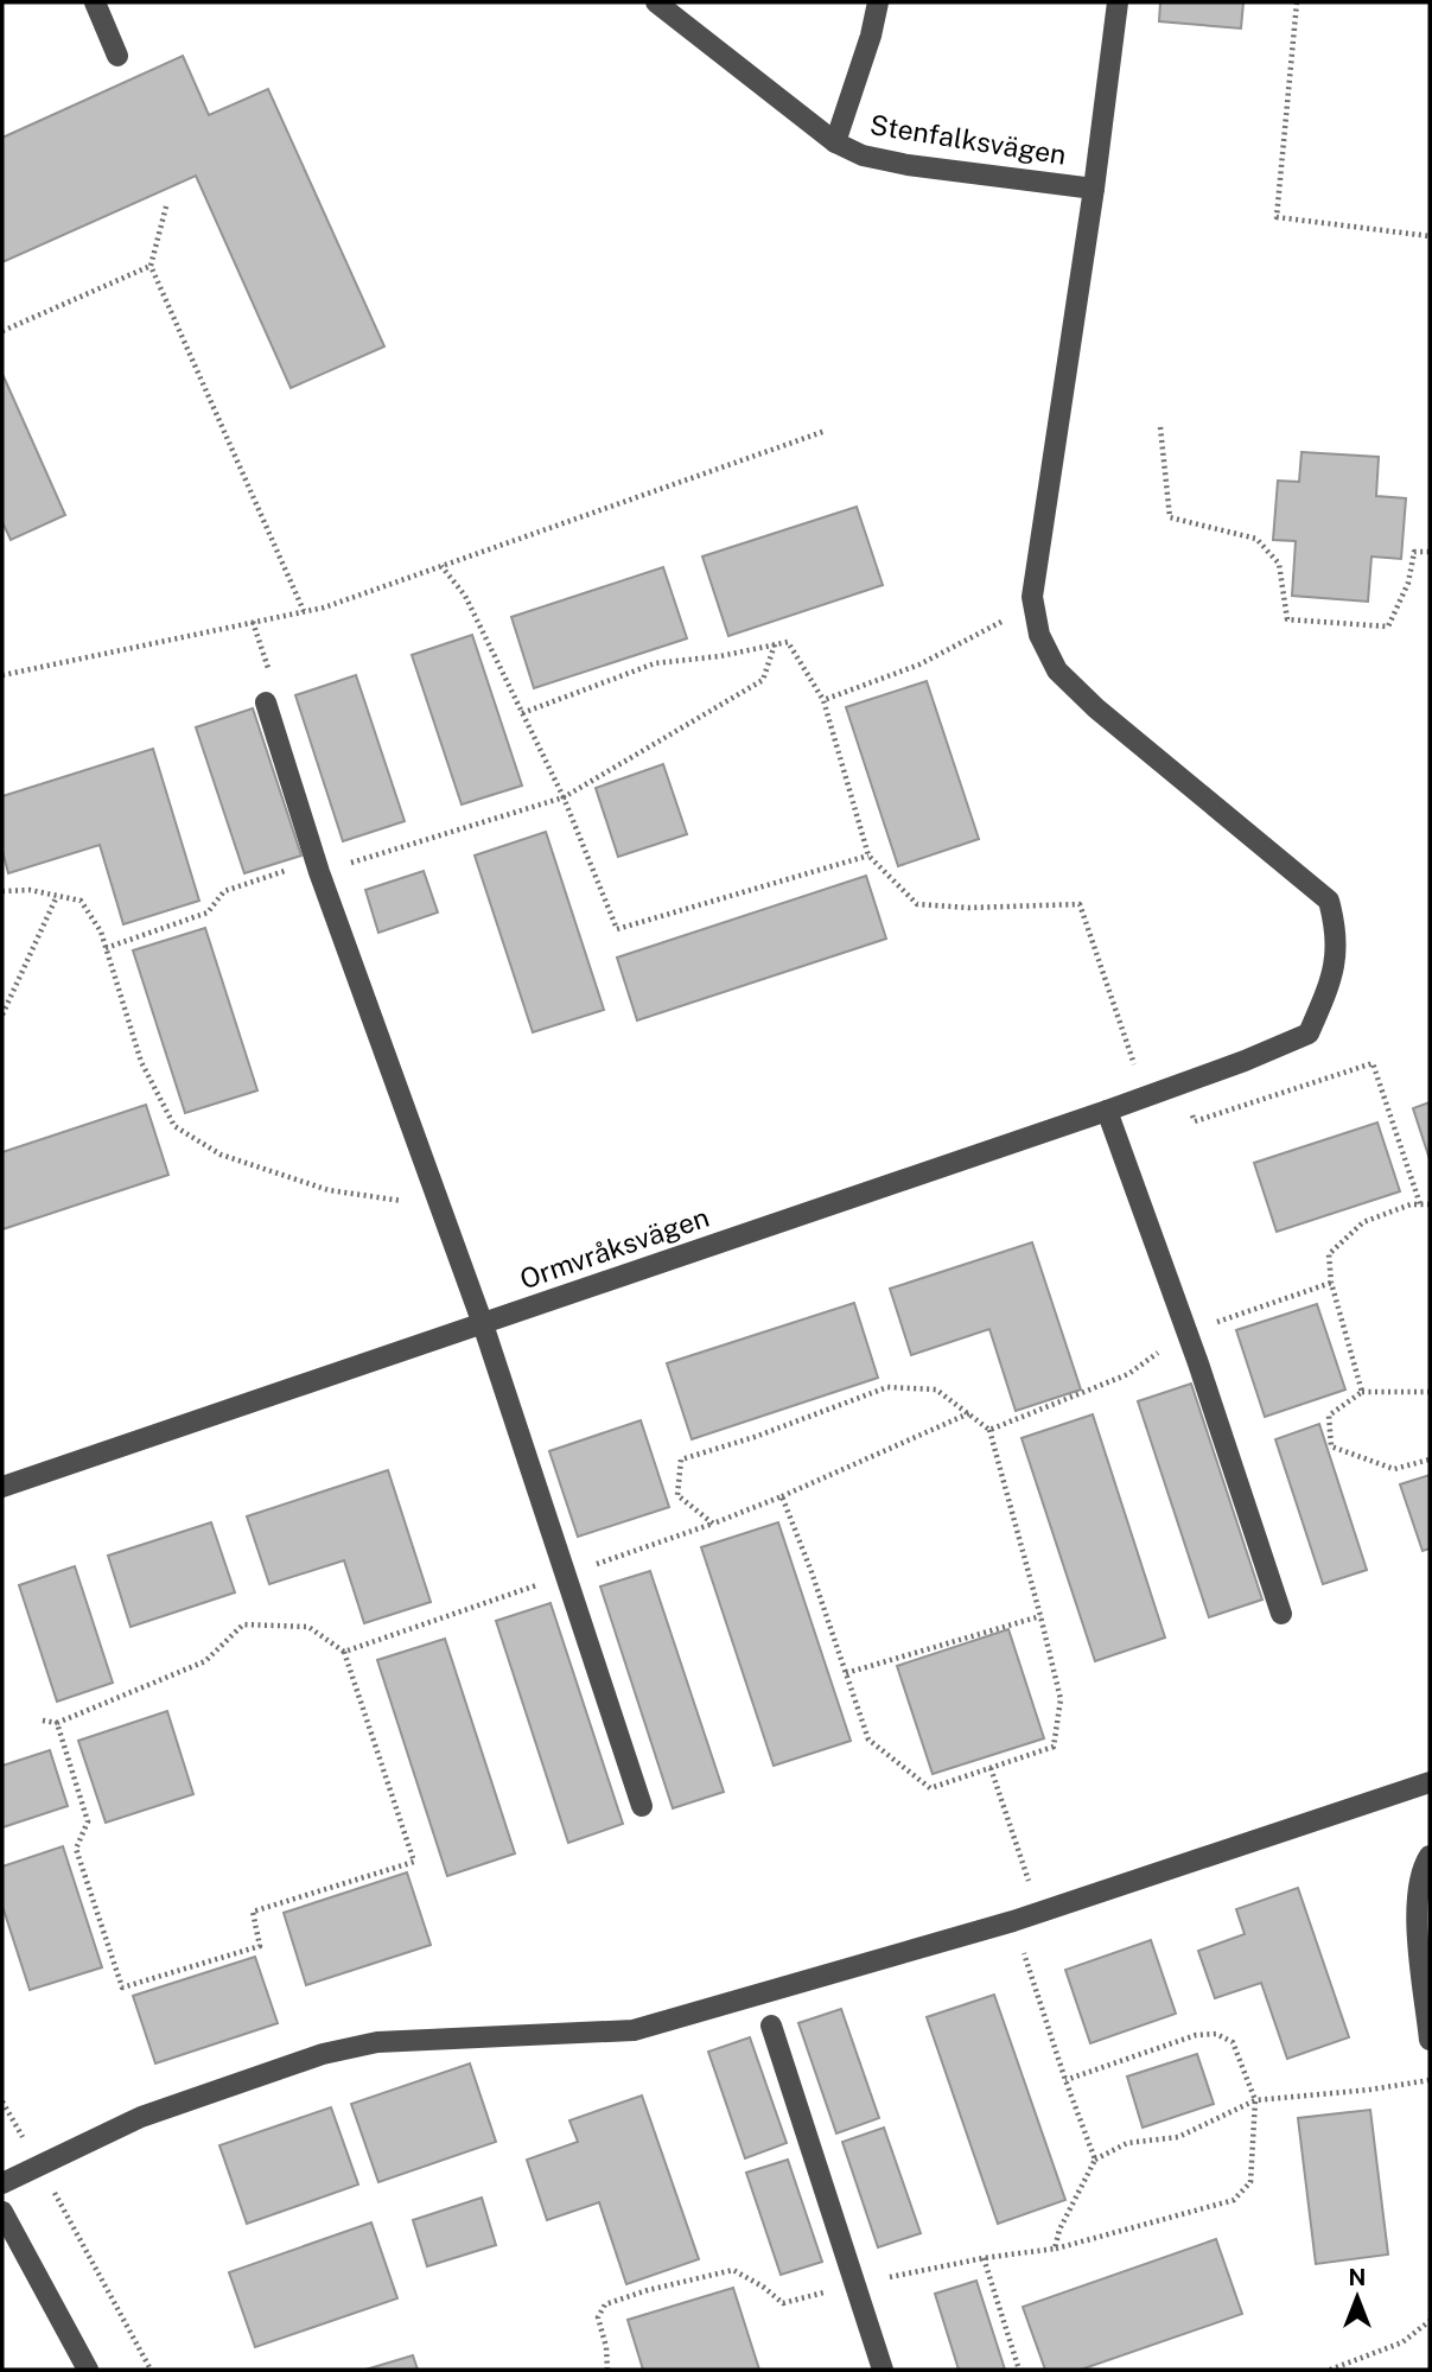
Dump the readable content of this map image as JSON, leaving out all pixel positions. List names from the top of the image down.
{
  "streets": {
    "street": ["Stenfalksvägen", "Ormvråksvägen"]
  },
  "crossings": [
    ["Stenfalksvägen", "Ormvråksvägen"]
  ],
  "north": "top"
}
